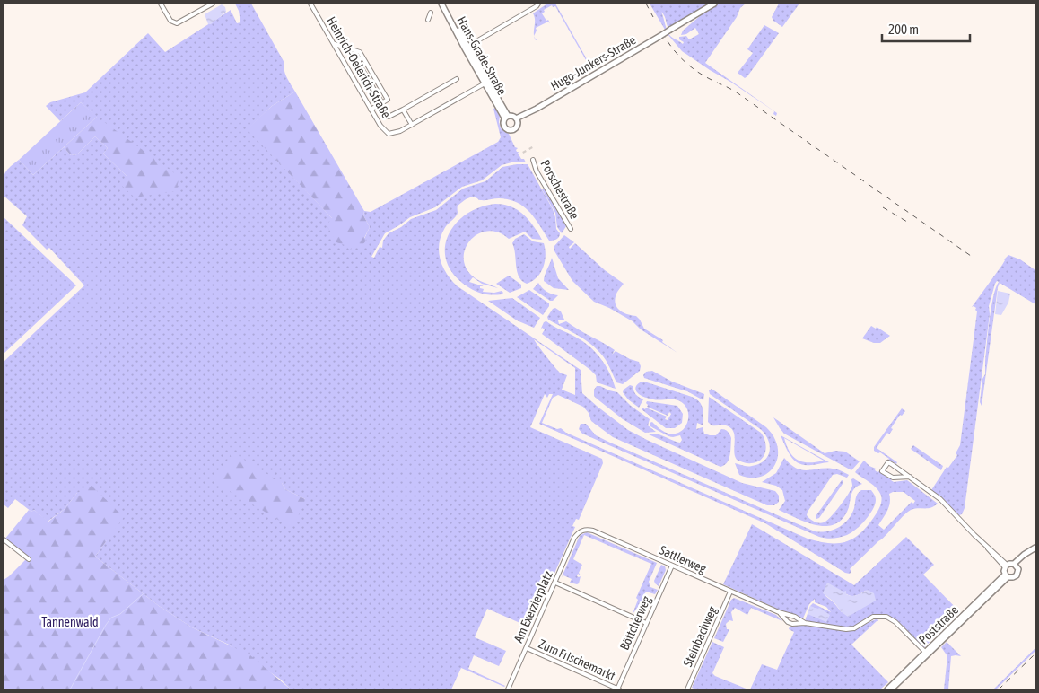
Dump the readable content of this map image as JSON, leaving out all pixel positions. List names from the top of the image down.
{
  "streets": {
    "street": [
      "Hans-Grade-Straße",
      "Hugo-Junkers-Straße",
      "Heinrich-Oelerich-Straße",
      "Porschestraße",
      "Sattlerweg",
      "Am Exerzierplatz",
      "Böttcherweg",
      "Poststraße",
      "Steinbachweg",
      "Zum Frischemarkt"
    ]
  },
  "crossings": [
    ["Hans-Grade-Straße", "Hugo-Junkers-Straße"],
    ["Hans-Grade-Straße", "Heinrich-Oelerich-Straße"],
    ["Sattlerweg", "Am Exerzierplatz"],
    ["Sattlerweg", "Böttcherweg"],
    ["Sattlerweg", "Poststraße"],
    ["Sattlerweg", "Steinbachweg"],
    ["Am Exerzierplatz", "Zum Frischemarkt"],
    ["Böttcherweg", "Zum Frischemarkt"]
  ],
  "parks": ["Tannenwald"],
  "scale_bar": "200 m"
}
